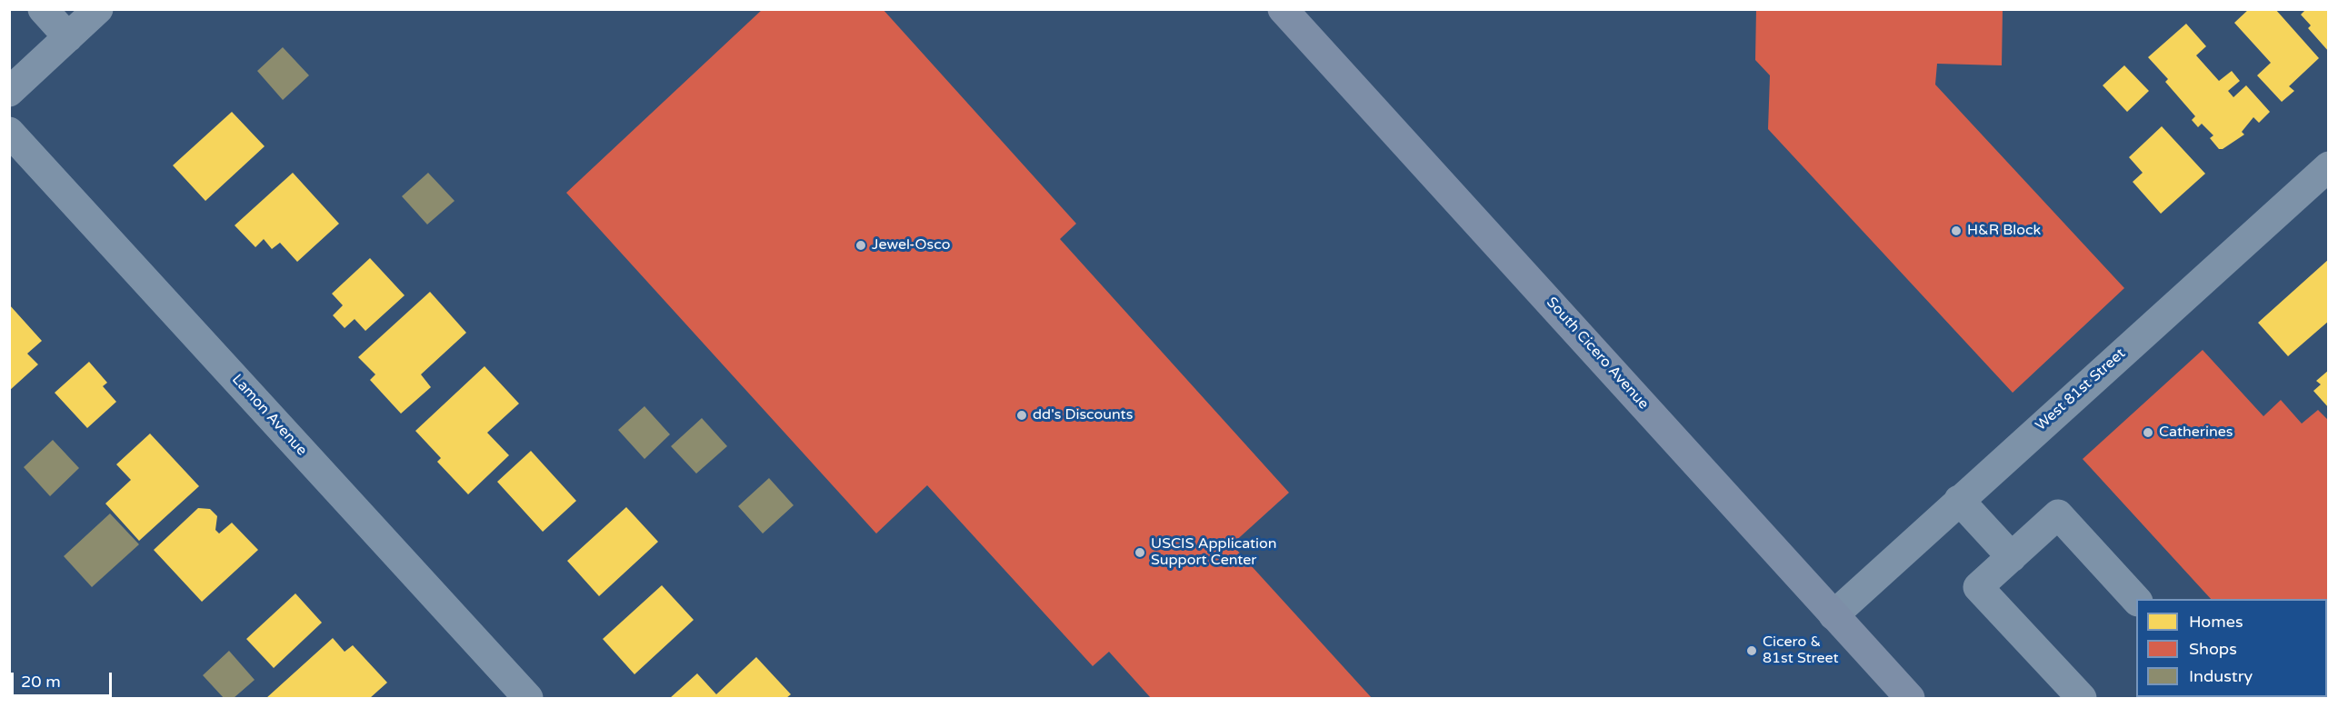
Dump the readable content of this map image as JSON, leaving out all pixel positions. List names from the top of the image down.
{
  "streets": {
    "main road": ["South Cicero Avenue"],
    "street": ["West 81st Street", "Lamon Avenue"]
  },
  "crossings": [
    ["South Cicero Avenue", "West 81st Street"]
  ],
  "places": [
    "H&R Block",
    "Jewel-Osco",
    "dd's Discounts",
    "Catherines",
    "USCIS Application Support Center",
    "Cicero & 81st Street"
  ],
  "legend": ["Homes", "Shops", "Industry"],
  "scale_bar": "20 m"
}
